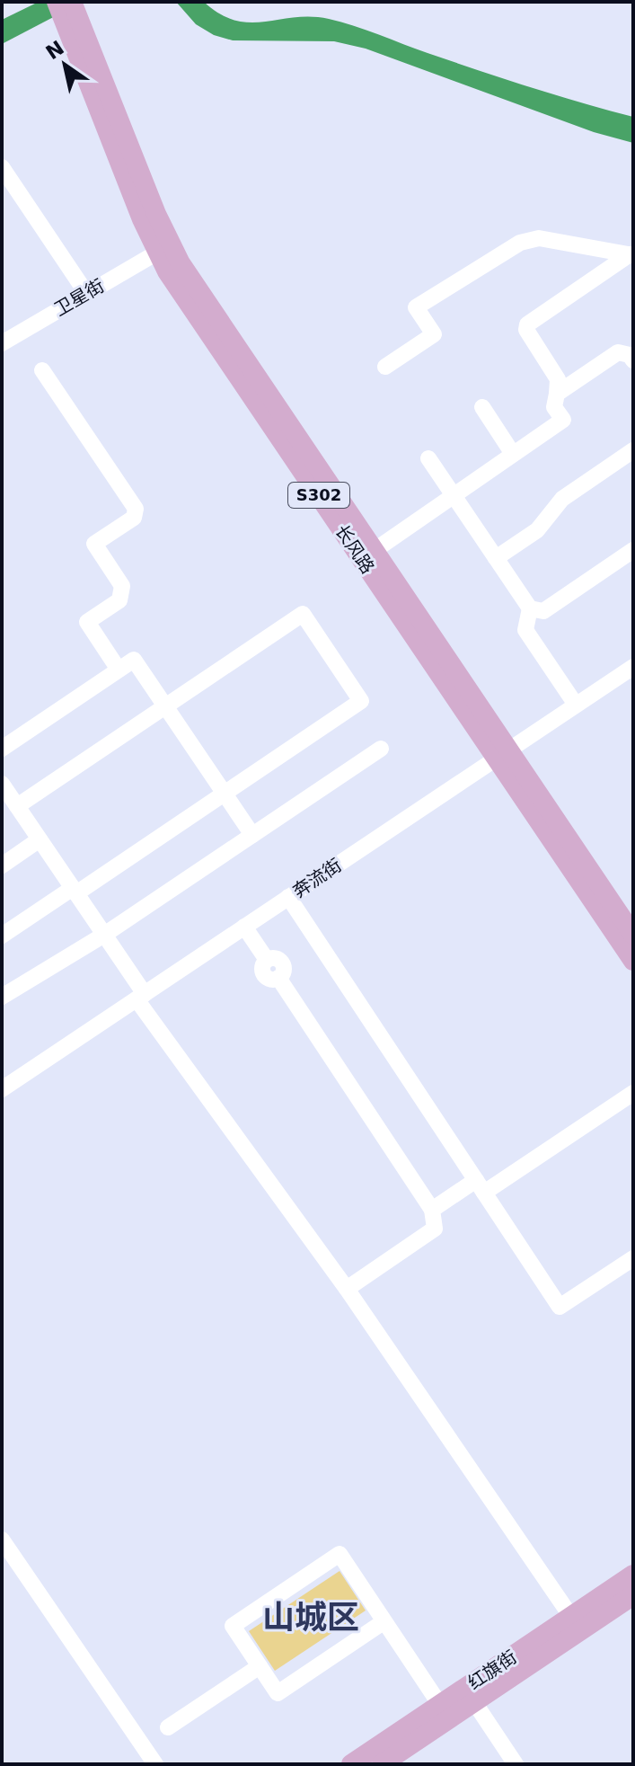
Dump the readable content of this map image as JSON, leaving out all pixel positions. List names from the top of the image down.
{
  "streets": {
    "main road": ["S302", "长风路", "红旗街"],
    "street": ["卫星街", "奔流街"]
  },
  "crossings": [
    ["卫星街", "长风路"],
    ["长风路", "奔流街"]
  ],
  "districts": ["山城区"],
  "north": "top left"
}
